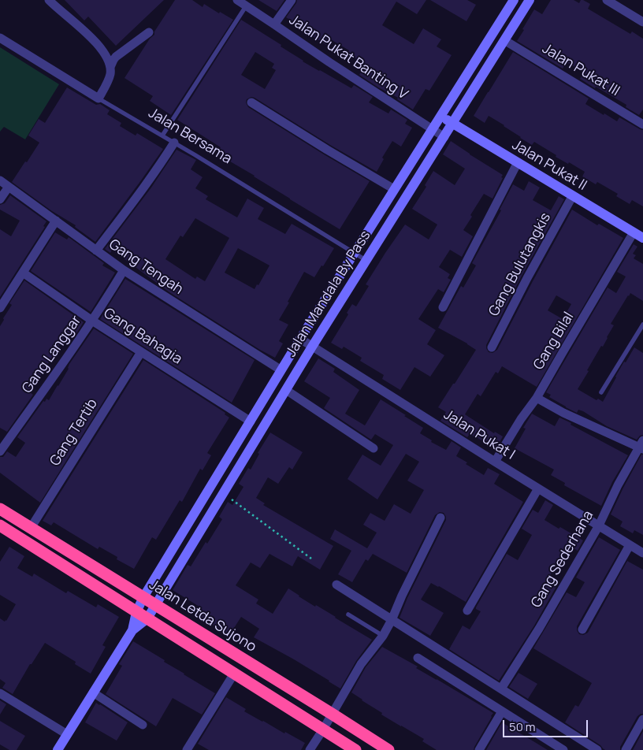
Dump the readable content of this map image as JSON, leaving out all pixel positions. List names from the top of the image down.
{
  "streets": {
    "highway": ["Jalan Letda Sujono"],
    "street": [
      "Jalan Pukat Banting V",
      "Jalan Pukat III",
      "Jalan Bersama",
      "Jalan Pukat II",
      "Gang Bulutangkis",
      "Gang Tengah",
      "Jalan Mandala By Pass",
      "Gang Bahagia",
      "Gang Bilal",
      "Gang Langgar",
      "Gang Tertib",
      "Jalan Pukat I",
      "Gang Sederhana"
    ]
  },
  "crossings": [
    ["Jalan Pukat Banting V", "Jalan Mandala By Pass"],
    ["Jalan Pukat III", "Jalan Mandala By Pass"],
    ["Jalan Bersama", "Jalan Mandala By Pass"],
    ["Jalan Pukat II", "Gang Bulutangkis"],
    ["Jalan Pukat II", "Jalan Mandala By Pass"],
    ["Jalan Pukat II", "Gang Bilal"],
    ["Gang Tengah", "Jalan Mandala By Pass"],
    ["Gang Tengah", "Gang Langgar"],
    ["Jalan Mandala By Pass", "Gang Bahagia"],
    ["Jalan Mandala By Pass", "Jalan Pukat I"],
    ["Jalan Mandala By Pass", "Jalan Letda Sujono"],
    ["Gang Bahagia", "Gang Langgar"],
    ["Gang Bahagia", "Gang Tertib"],
    ["Gang Bilal", "Jalan Pukat I"],
    ["Gang Tertib", "Jalan Letda Sujono"],
    ["Jalan Pukat I", "Gang Sederhana"]
  ],
  "scale_bar": "50 m"
}
